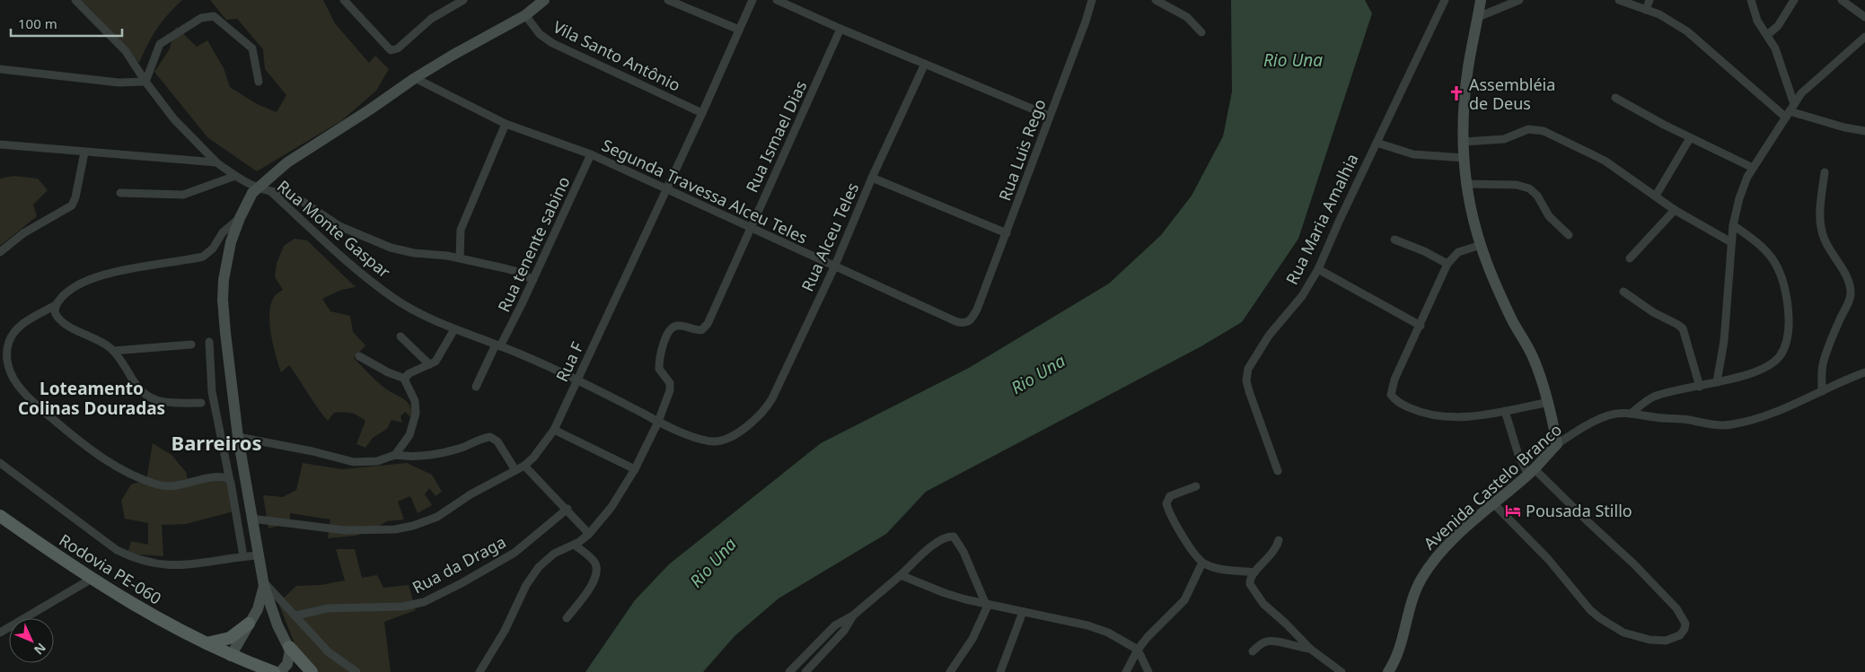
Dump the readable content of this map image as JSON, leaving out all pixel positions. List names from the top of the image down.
{
  "streets": {
    "main road": ["Rodovia PE-060"],
    "street": [
      "Vila Santo Antônio",
      "Rua Ismael Dias",
      "Rua Luis Rego",
      "Segunda Travessa Alceu Teles",
      "Rua Maria Amalhia",
      "Rua Monte Gaspar",
      "Rua Alceu Teles",
      "Rua tenente sabino",
      "Rua F",
      "Avenida Castelo Branco",
      "Rua da Draga"
    ]
  },
  "crossings": [
    ["Vila Santo Antônio", "Rua F"],
    ["Rua Ismael Dias", "Segunda Travessa Alceu Teles"],
    ["Rua Ismael Dias", "Rua Monte Gaspar"],
    ["Rua Ismael Dias", "Rua Alceu Teles"],
    ["Rua Luis Rego", "Segunda Travessa Alceu Teles"],
    ["Segunda Travessa Alceu Teles", "Rua Alceu Teles"],
    ["Segunda Travessa Alceu Teles", "Rua tenente sabino"],
    ["Segunda Travessa Alceu Teles", "Rua F"],
    ["Rua Monte Gaspar", "Rua Alceu Teles"],
    ["Rua Monte Gaspar", "Rua tenente sabino"],
    ["Rua Monte Gaspar", "Rua F"]
  ],
  "districts": ["Loteamento Colinas Douradas", "Barreiros"],
  "water": ["Rio Una"],
  "places": {
    "church": ["Assembléia de Deus"],
    "hotel": ["Pousada Stillo"]
  },
  "scale_bar": "100 m",
  "north": "bottom right"
}
